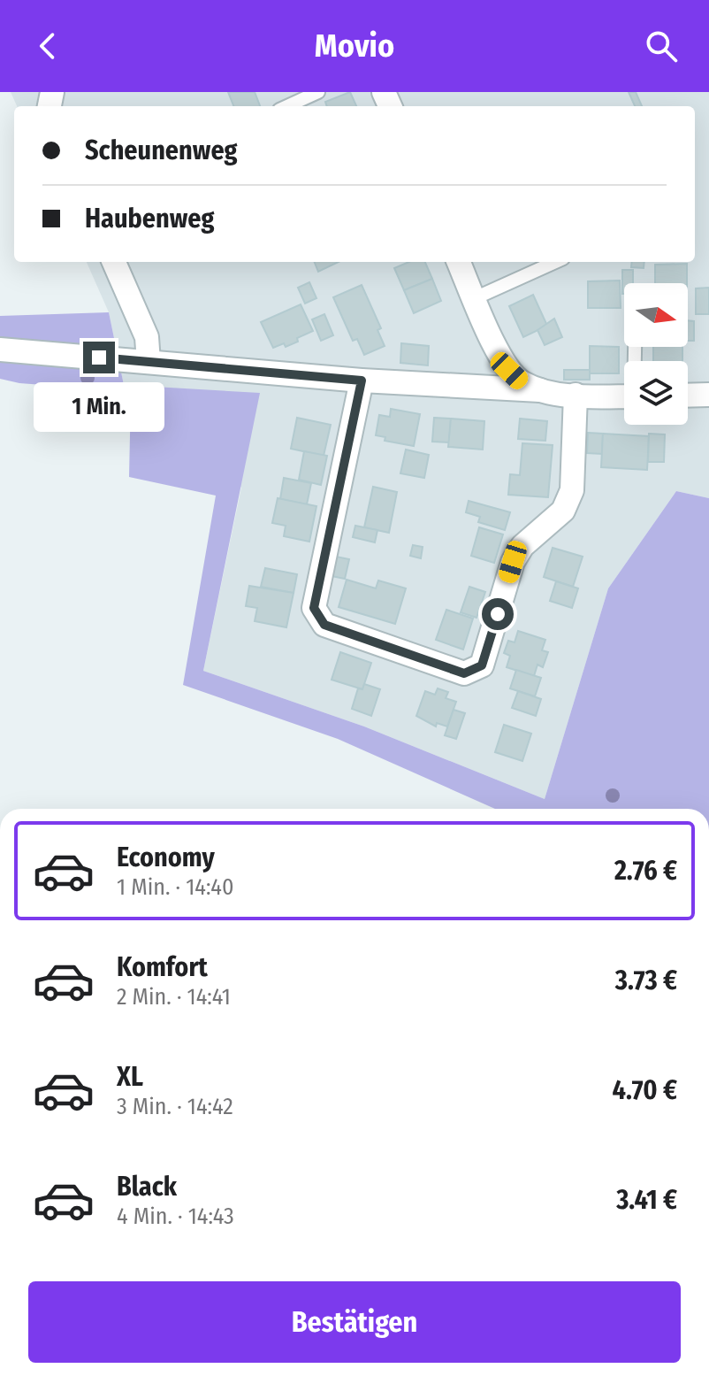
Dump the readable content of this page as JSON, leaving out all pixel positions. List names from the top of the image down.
{
  "north": "right",
  "page": {
    "header": "Movio",
    "banner": ["Scheunenweg", "Haubenweg"],
    "bubble": "1 Min.",
    "list": [
      {
        "name": "Economy",
        "note": "1 Min. · 14:40",
        "value": "2.76 €"
      },
      {
        "name": "Komfort",
        "note": "2 Min. · 14:41",
        "value": "3.73 €"
      },
      {
        "name": "XL",
        "note": "3 Min. · 14:42",
        "value": "4.70 €"
      },
      {
        "name": "Black",
        "note": "4 Min. · 14:43",
        "value": "3.41 €"
      }
    ],
    "buttons": "Bestätigen"
  }
}
